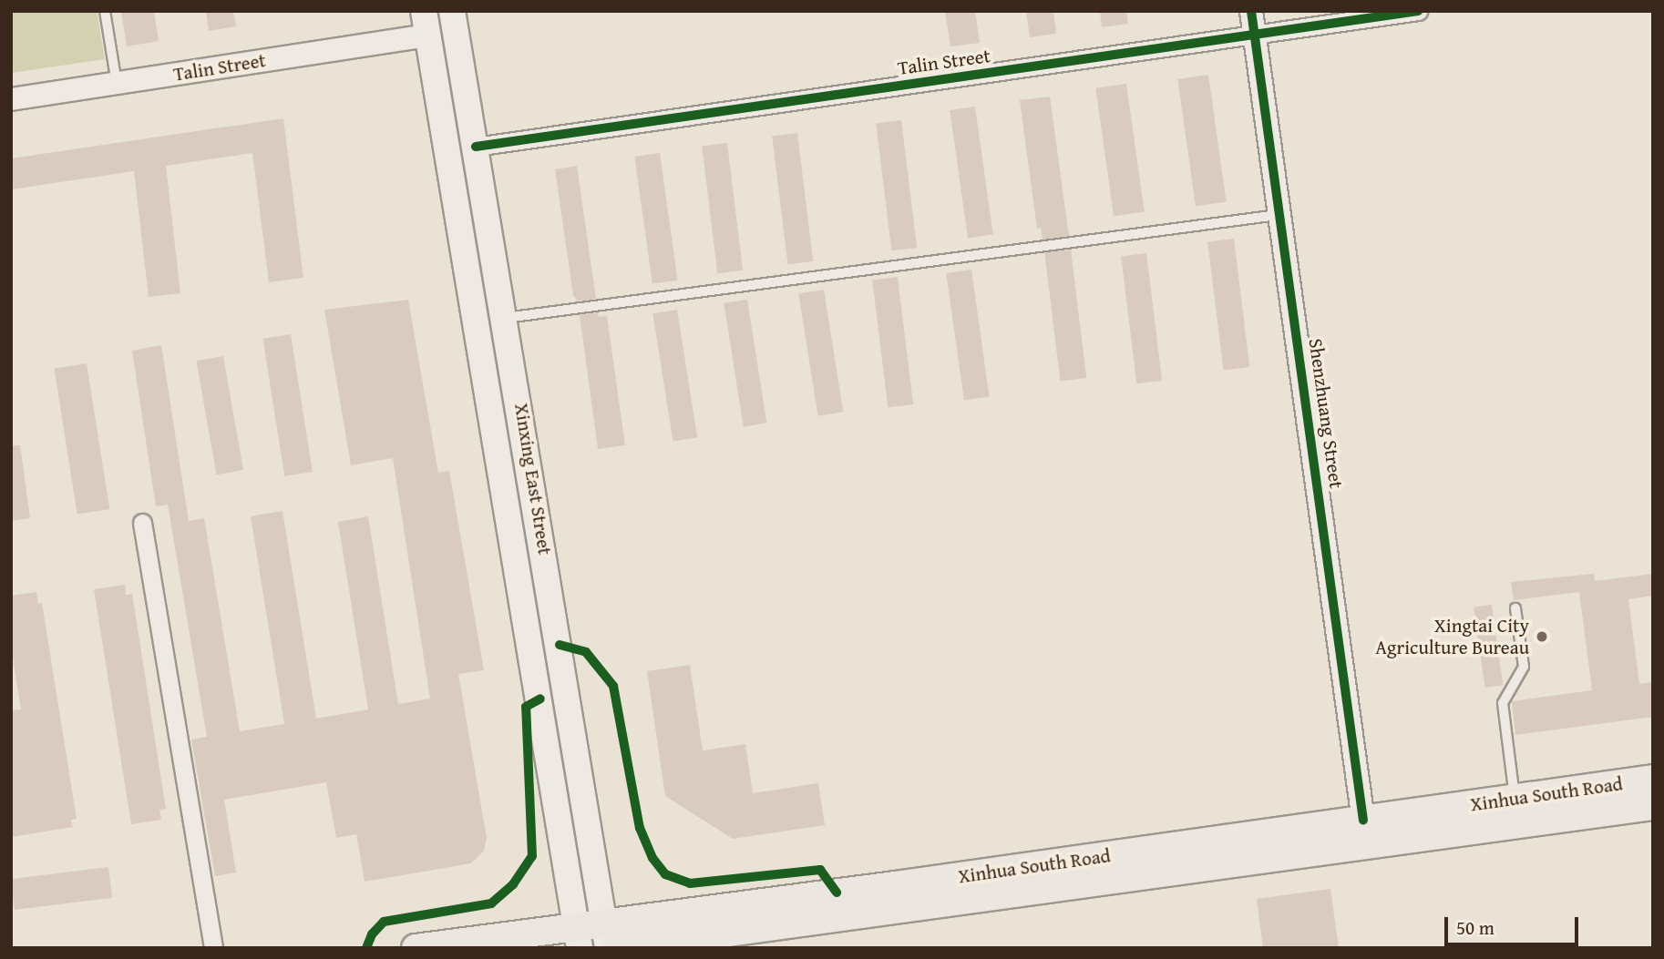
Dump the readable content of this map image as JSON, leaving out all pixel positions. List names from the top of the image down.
{
  "streets": {
    "main road": ["Xinxing East Street", "Xinhua South Road"],
    "street": ["Talin Street", "Shenzhuang Street"]
  },
  "crossings": [
    ["Talin Street", "Shenzhuang Street"],
    ["Talin Street", "Xinxing East Street"],
    ["Shenzhuang Street", "Xinhua South Road"],
    ["Xinxing East Street", "Xinhua South Road"]
  ],
  "places": ["Xingtai City Agriculture Bureau"],
  "scale_bar": "50 m"
}
